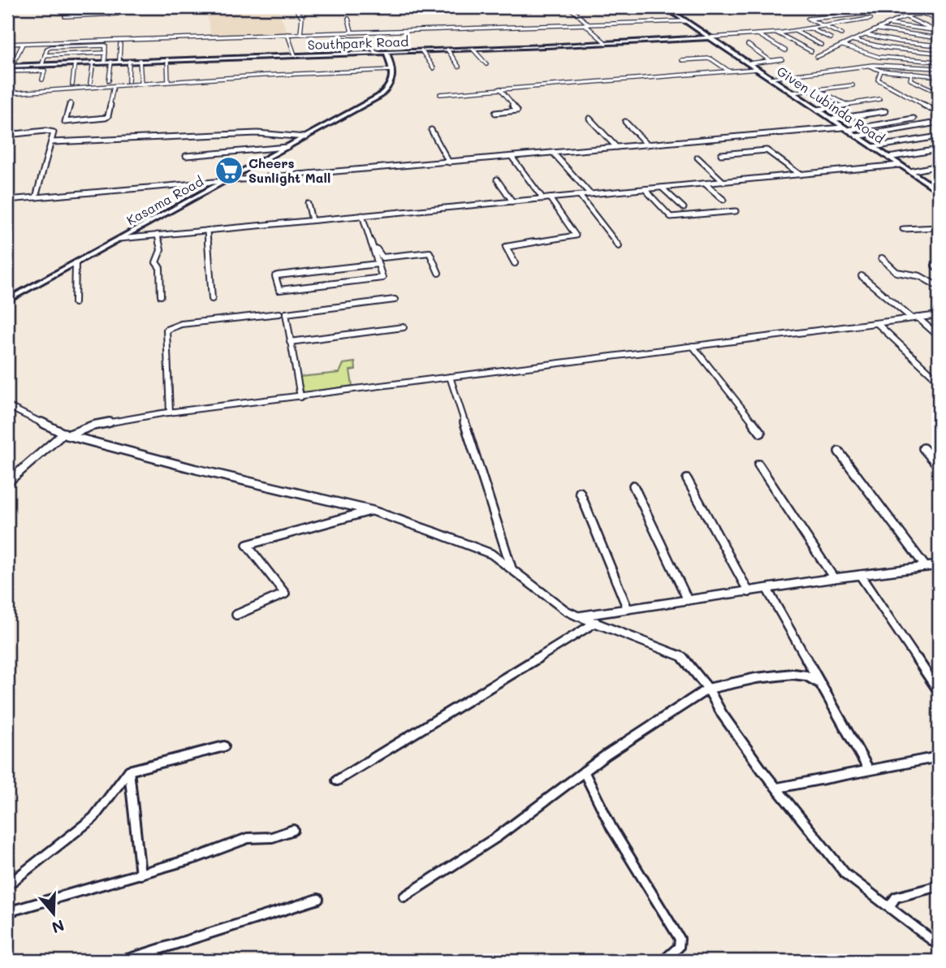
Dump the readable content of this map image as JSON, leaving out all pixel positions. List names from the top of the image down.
{
  "streets": {
    "street": ["Southpark Road", "Given Lubinda Road", "Kasama Road"]
  },
  "crossings": [
    ["Southpark Road", "Given Lubinda Road"]
  ],
  "places": {
    "supermarket": ["Cheers Sunlight Mall"]
  },
  "north": "bottom"
}
